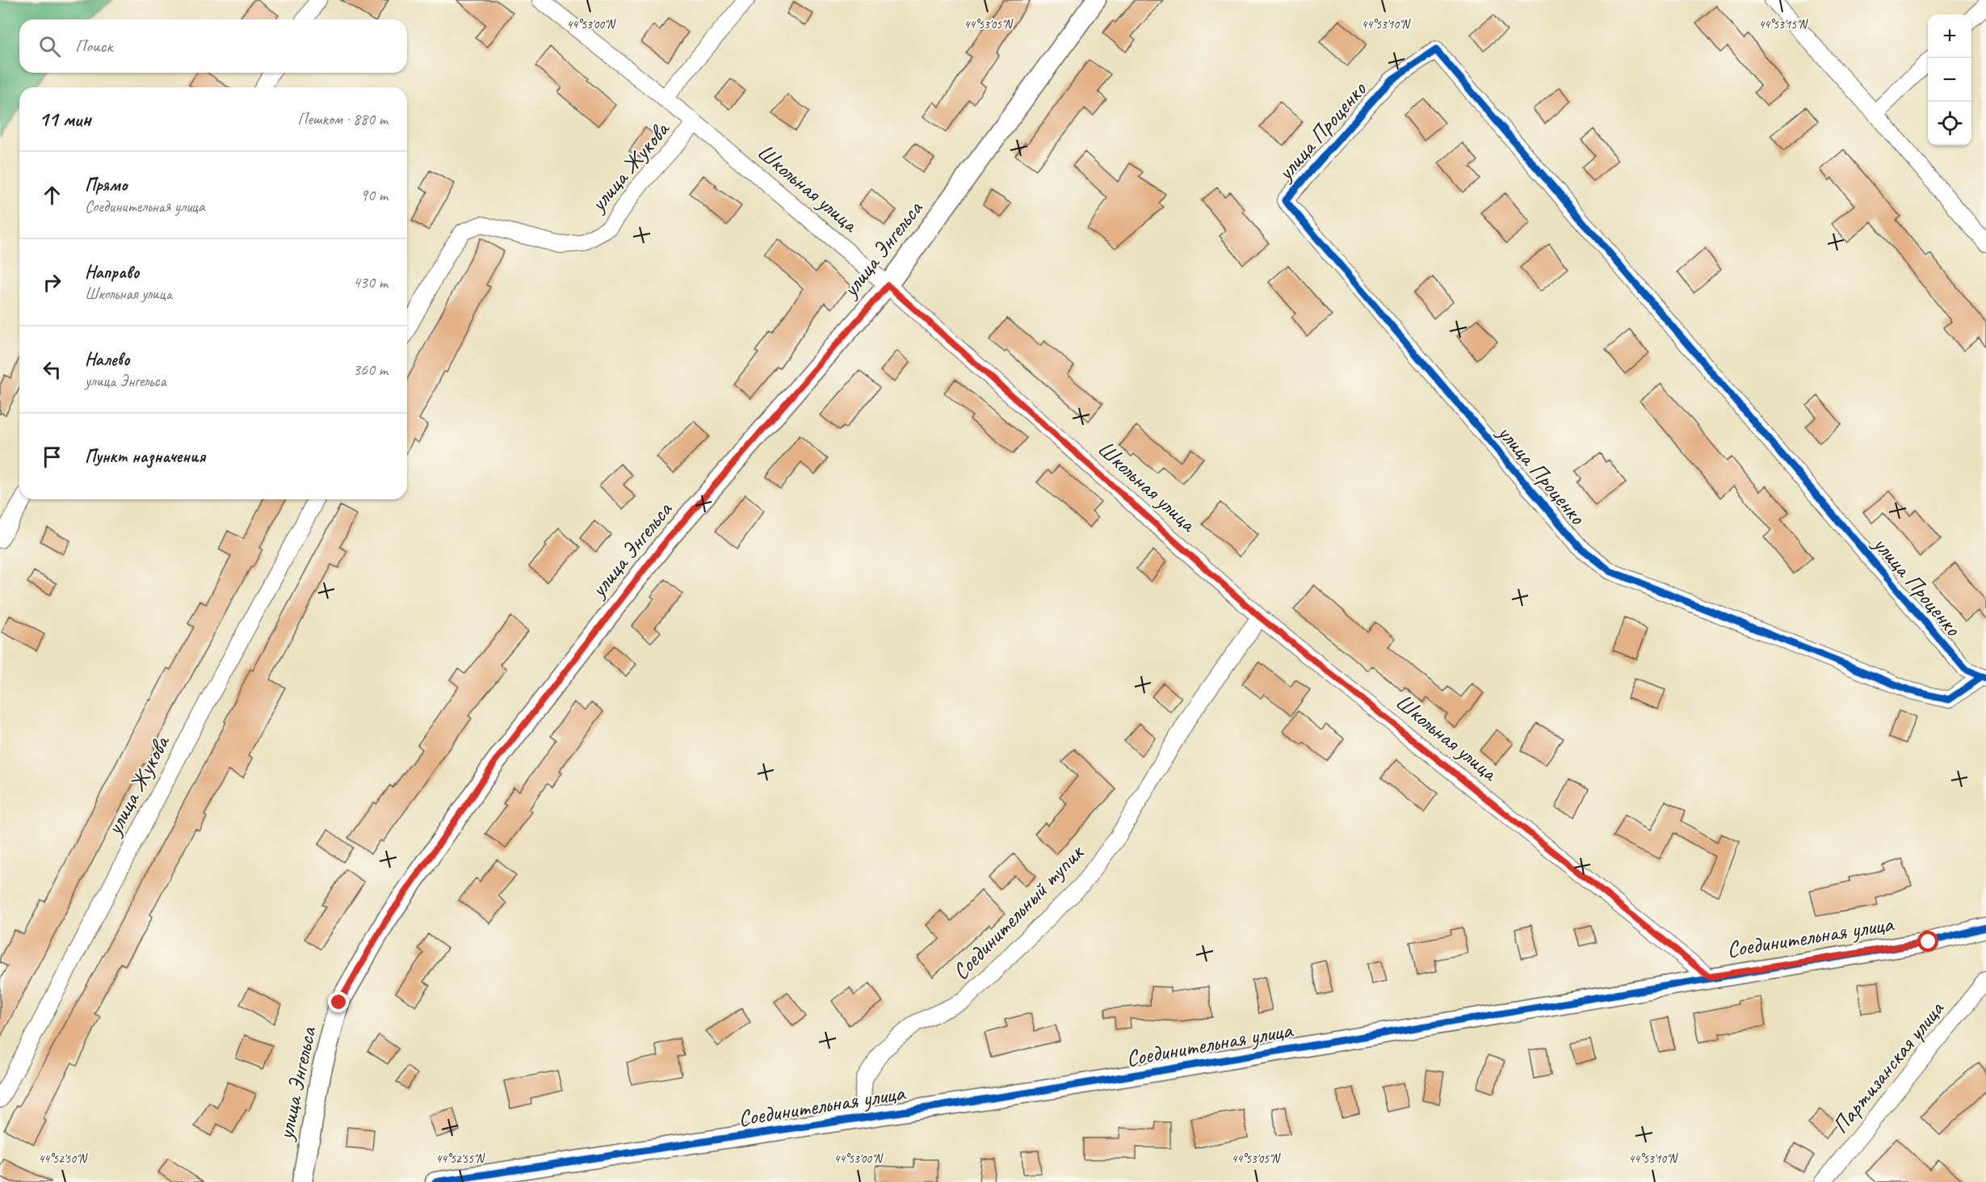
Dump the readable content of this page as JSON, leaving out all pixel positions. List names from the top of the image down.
{
  "streets": {
    "street": [
      "улица Проценко",
      "улица Жукова",
      "Школьная улица",
      "улица Энгельса",
      "Соединительный тупик",
      "Соединительная улица",
      "Партизанская улица"
    ]
  },
  "crossings": [
    ["улица Жукова", "Школьная улица"],
    ["Школьная улица", "улица Энгельса"],
    ["Школьная улица", "Соединительный тупик"],
    ["Школьная улица", "Соединительная улица"],
    ["Соединительный тупик", "Соединительная улица"]
  ],
  "page": {
    "map_buttons": ["+", "−"],
    "search": "Поиск",
    "heading": ["11 мин", "Пешком · 880 m"],
    "list": [
      ["Прямо", "Соединительная улица", "90 m"],
      ["Направо", "Школьная улица", "430 m"],
      ["Налево", "улица Энгельса", "360 m"],
      "Пункт назначения"
    ]
  },
  "coordinates": [
    "44°53'00\"N",
    "44°53'05\"N",
    "44°53'10\"N",
    "44°53'15\"N",
    "44°52'50\"N",
    "44°52'55\"N"
  ]
}
